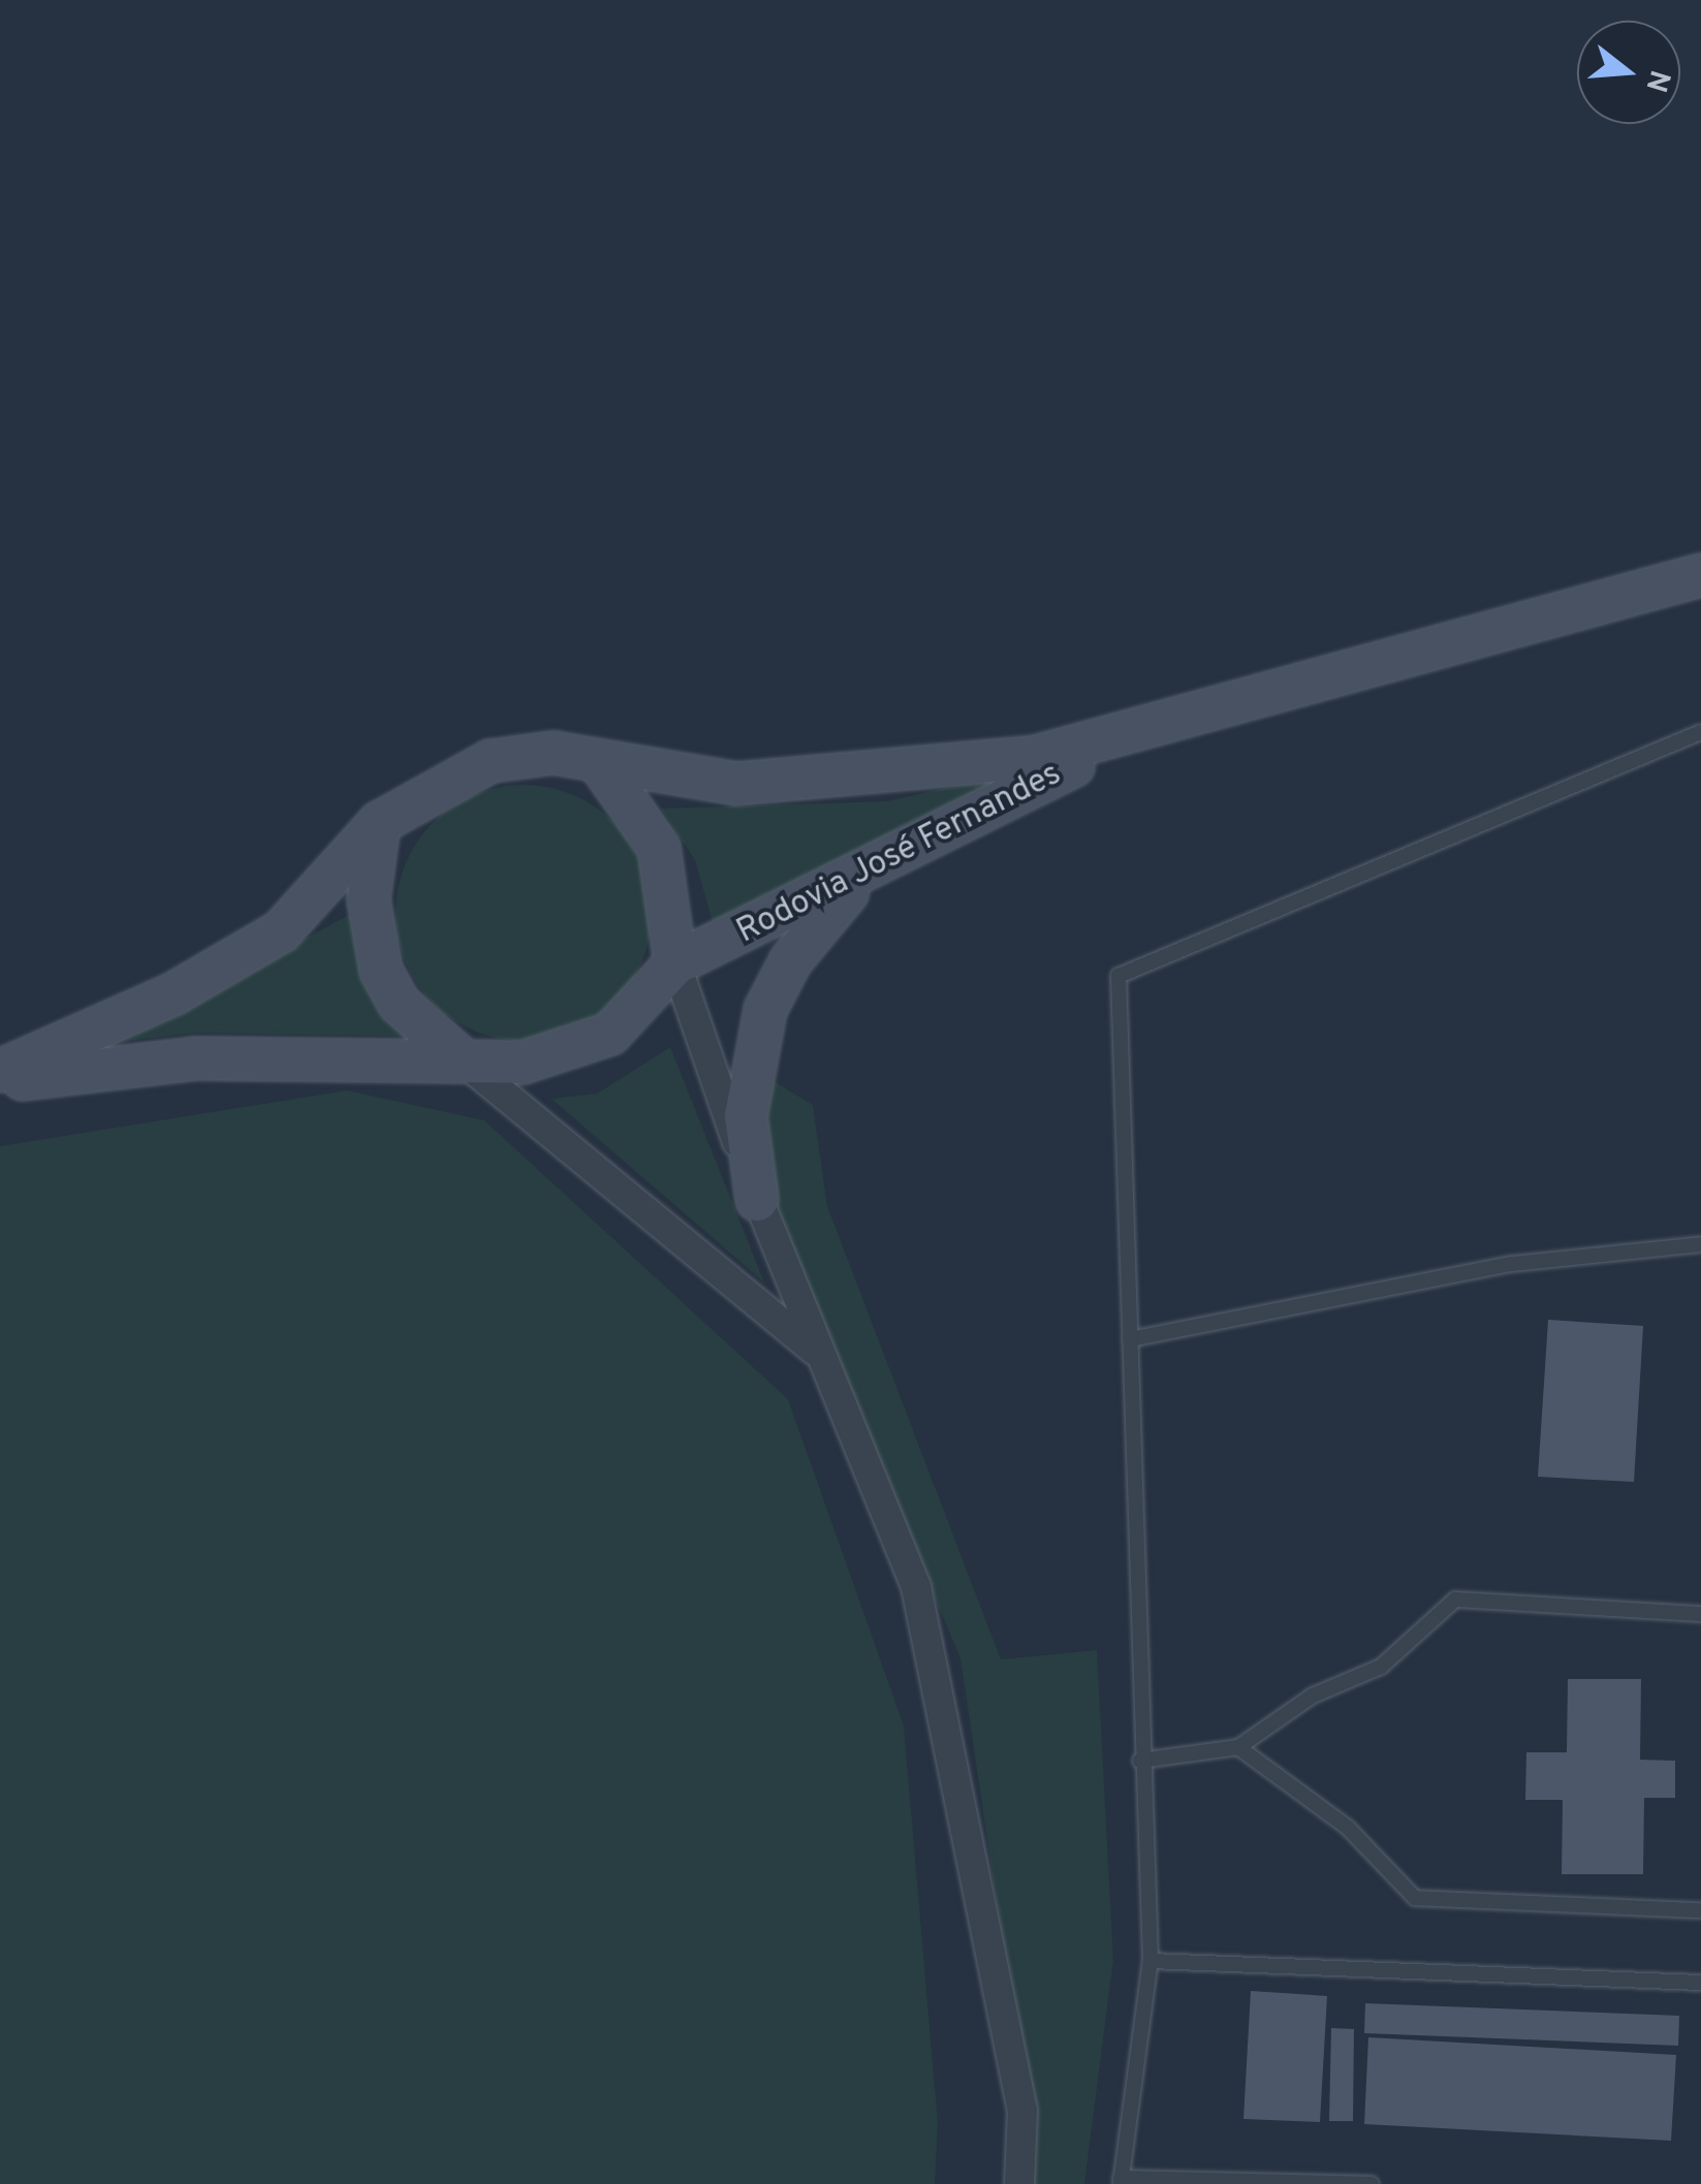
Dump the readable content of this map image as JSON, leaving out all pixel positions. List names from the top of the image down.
{
  "streets": {
    "main road": ["Rodovia José Fernandes"]
  },
  "north": "right"
}
